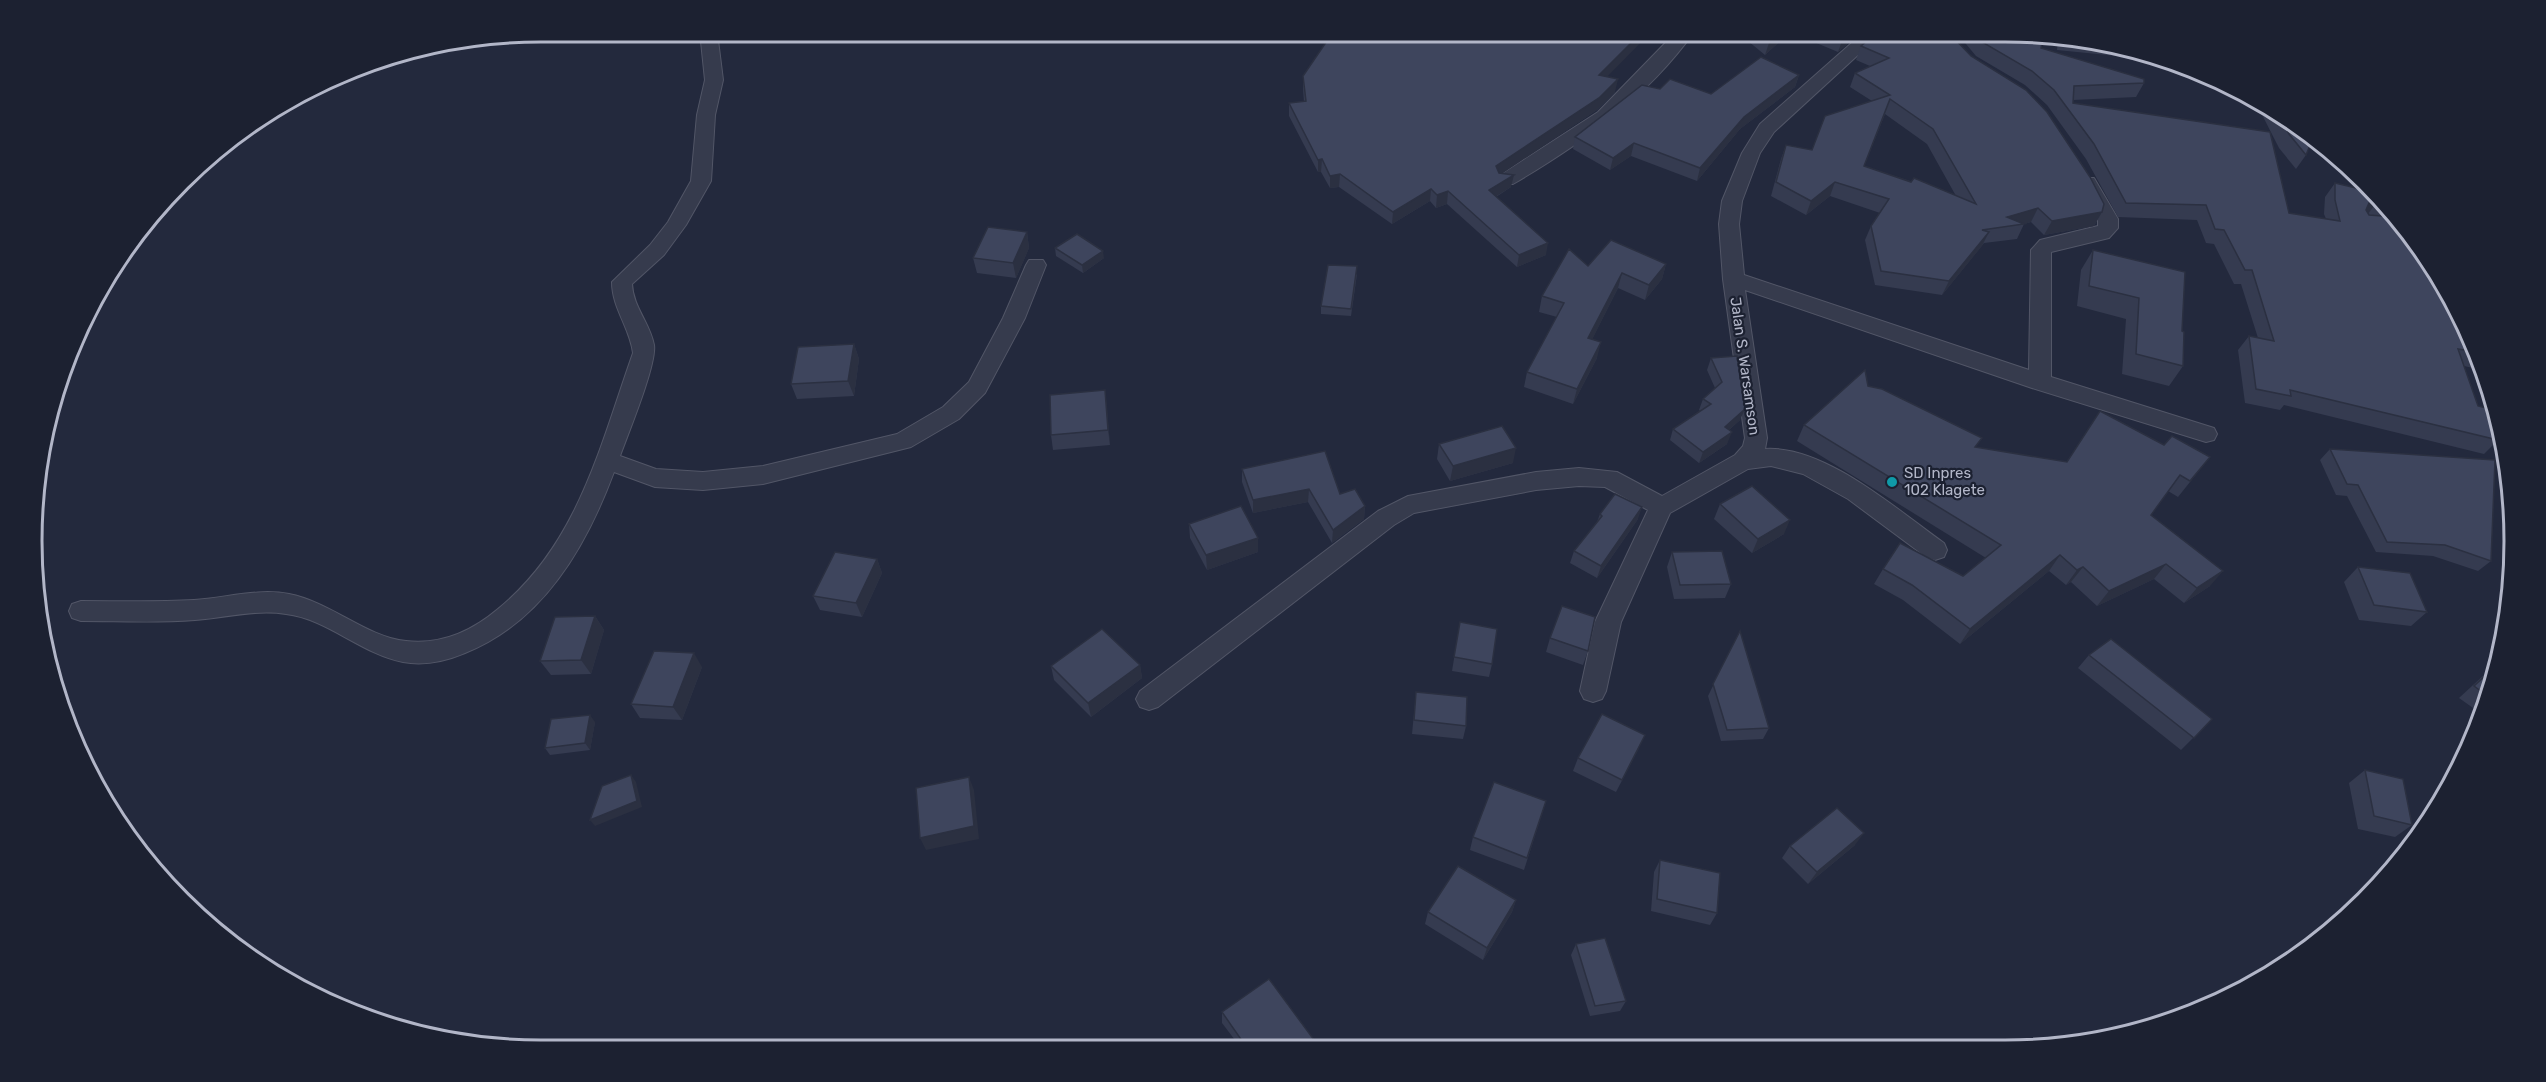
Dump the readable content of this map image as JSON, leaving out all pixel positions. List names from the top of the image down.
{
  "streets": {
    "street": ["Jalan S. Warsamson"]
  },
  "places": ["SD Inpres 102 Klagete"]
}
